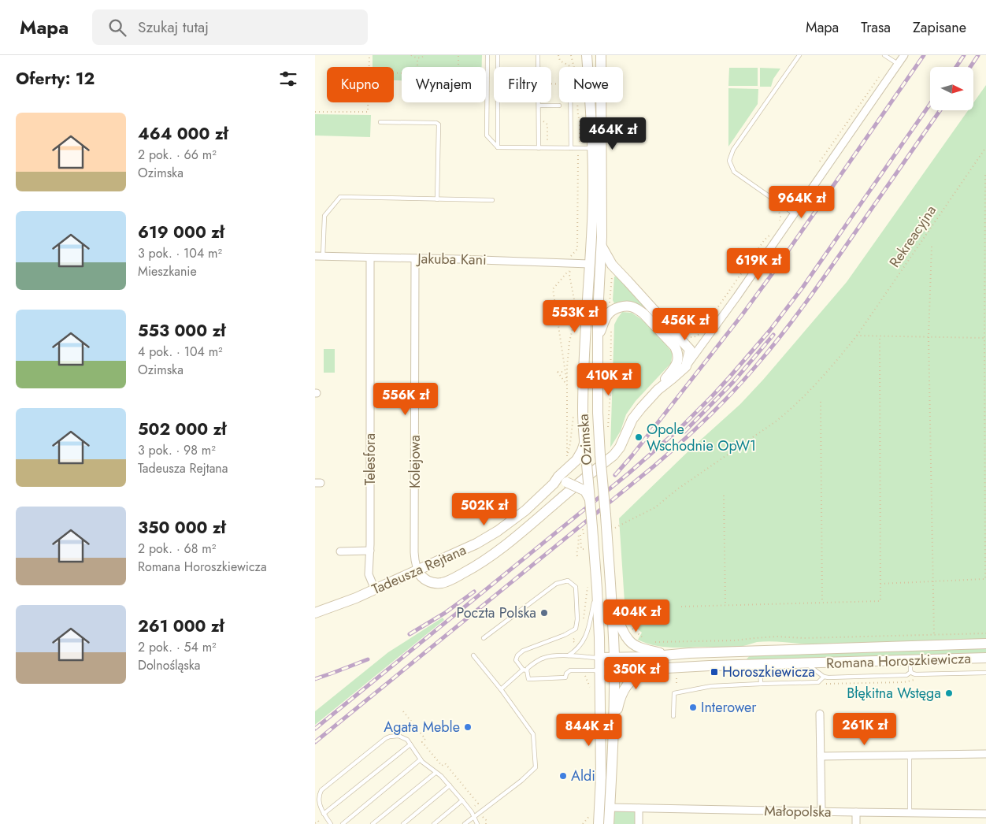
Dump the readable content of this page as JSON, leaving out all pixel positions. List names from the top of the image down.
{
  "streets": {
    "street": [
      "Jakuba Kani",
      "Ozimska",
      "Telesfora",
      "Kolejowa",
      "Tadeusza Rejtana",
      "Romana Horoszkiewicza",
      "Małopolska"
    ],
    "path": ["Rekreacyjna"]
  },
  "crossings": [
    ["Jakuba Kani", "Ozimska"],
    ["Jakuba Kani", "Telesfora"],
    ["Jakuba Kani", "Kolejowa"],
    ["Ozimska", "Tadeusza Rejtana"],
    ["Ozimska", "Romana Horoszkiewicza"],
    ["Ozimska", "Małopolska"],
    ["Telesfora", "Tadeusza Rejtana"],
    ["Kolejowa", "Tadeusza Rejtana"]
  ],
  "places": {
    "other": [
      "Opole Wschodnie OpW1",
      "Poczta Polska",
      "Błękitna Wstęga",
      "Interower",
      "Agata Meble",
      "Aldi"
    ],
    "transit": ["Horoszkiewicza"]
  },
  "north": "right",
  "page": {
    "header": "Mapa",
    "search": "Szukaj tutaj",
    "nav": ["Mapa", "Trasa", "Zapisane"],
    "heading": "Oferty: 12",
    "chip": [
      "Kupno",
      "Wynajem",
      "Filtry",
      "Nowe"
    ],
    "list": [
      {
        "name": "464 000 zł",
        "note": "2 pok. · 66 m² · Ozimska"
      },
      {
        "name": "619 000 zł",
        "note": "3 pok. · 104 m² · Mieszkanie"
      },
      {
        "name": "553 000 zł",
        "note": "4 pok. · 104 m² · Ozimska"
      },
      {
        "name": "502 000 zł",
        "note": "3 pok. · 98 m² · Tadeusza Rejtana"
      },
      {
        "name": "350 000 zł",
        "note": "2 pok. · 68 m² · Romana Horoszkiewicza"
      },
      {
        "name": "261 000 zł",
        "note": "2 pok. · 54 m² · Dolnośląska"
      }
    ],
    "price": [
      "464K zł",
      "964K zł",
      "619K zł",
      "553K zł",
      "456K zł",
      "410K zł",
      "556K zł",
      "502K zł",
      "404K zł",
      "350K zł",
      "261K zł",
      "844K zł"
    ]
  }
}
